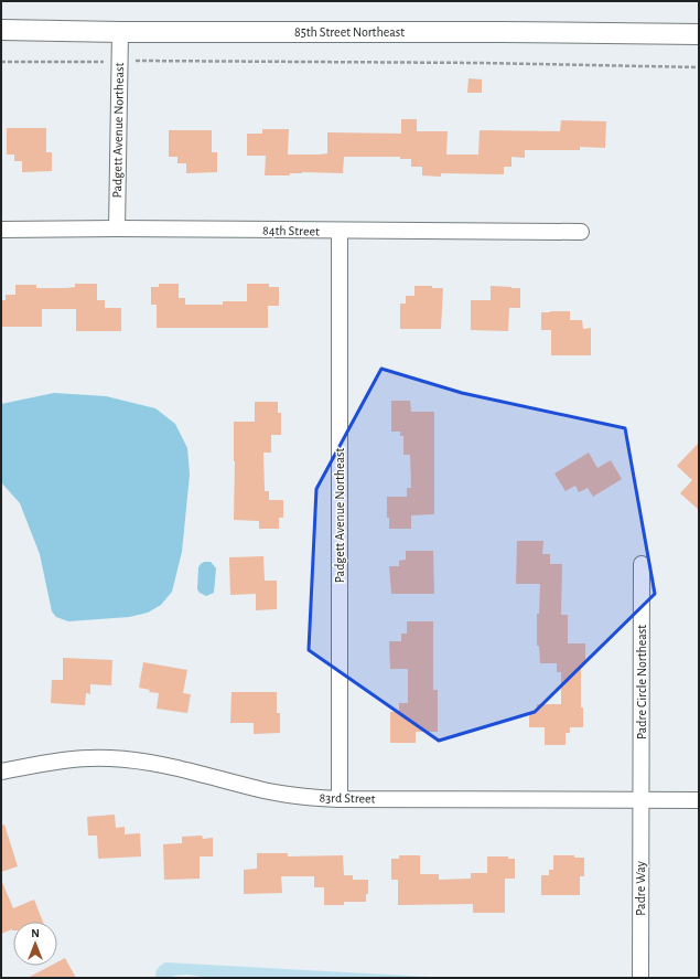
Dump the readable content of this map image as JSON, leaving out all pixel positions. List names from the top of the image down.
{
  "streets": {
    "street": [
      "85th Street Northeast",
      "Padgett Avenue Northeast",
      "84th Street",
      "Padre Circle Northeast",
      "83rd Street",
      "Padre Way"
    ]
  },
  "crossings": [
    ["85th Street Northeast", "Padgett Avenue Northeast"],
    ["Padgett Avenue Northeast", "84th Street"],
    ["Padgett Avenue Northeast", "83rd Street"],
    ["Padre Circle Northeast", "83rd Street"],
    ["Padre Circle Northeast", "Padre Way"],
    ["83rd Street", "Padre Way"]
  ],
  "north": "top"
}
